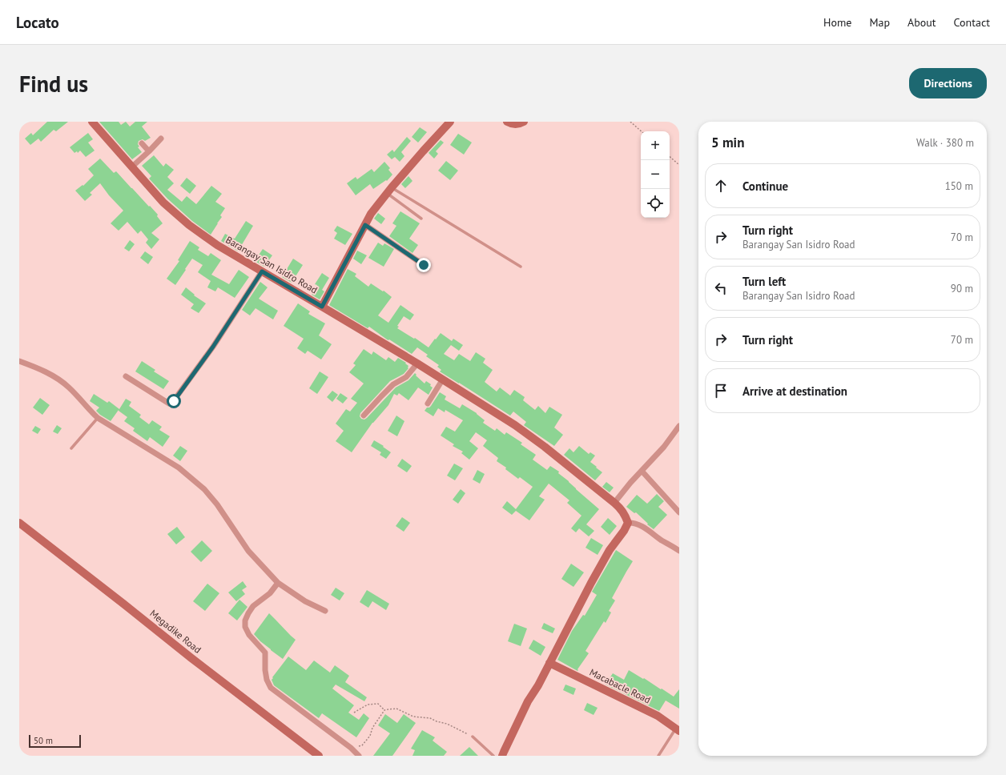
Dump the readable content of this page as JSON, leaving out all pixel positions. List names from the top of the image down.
{
  "streets": {
    "street": ["Barangay San Isidro Road", "Megadike Road", "Macabacle Road"]
  },
  "scale_bar": "50 m",
  "page": {
    "header": "Locato",
    "nav": [
      "Home",
      "Map",
      "About",
      "Contact"
    ],
    "buttons": "Directions",
    "title": "Find us",
    "heading": ["5 min", "Walk · 380 m"],
    "map_buttons": ["+", "−"],
    "list": [
      ["Continue", "150 m"],
      ["Turn right", "Barangay San Isidro Road", "70 m"],
      ["Turn left", "Barangay San Isidro Road", "90 m"],
      ["Turn right", "70 m"],
      "Arrive at destination"
    ],
    "scale": "50 m"
  }
}
